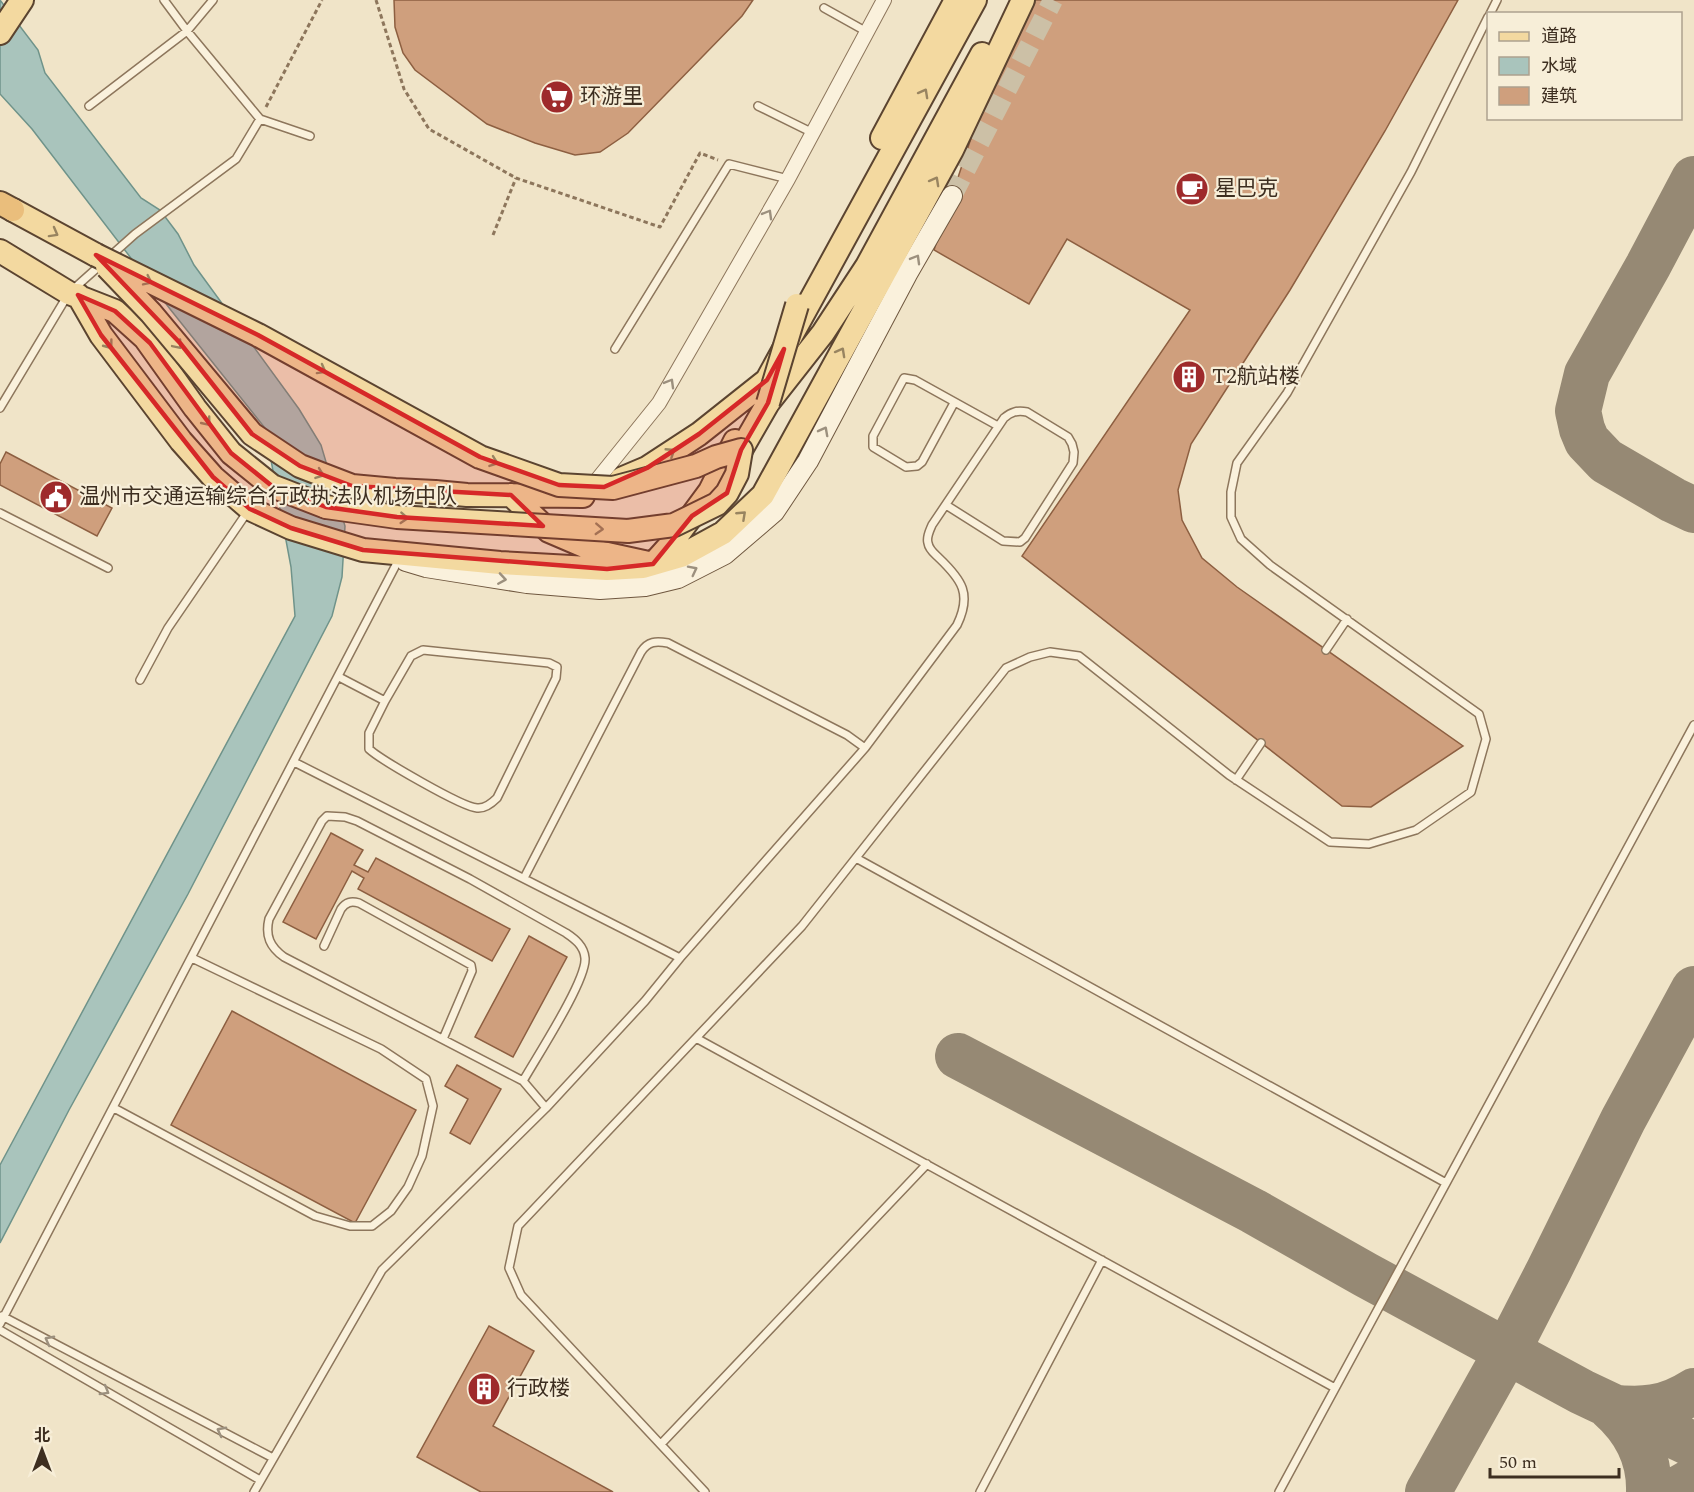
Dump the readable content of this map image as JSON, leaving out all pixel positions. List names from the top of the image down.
{
  "places": {
    "supermarket": ["环游里"],
    "cafe": ["星巴克"],
    "building": ["T2航站楼", "行政楼"],
    "public building": ["温州市交通运输综合行政执法队机场中队"]
  },
  "legend": ["道路", "水域", "建筑"],
  "scale_bar": "50 m",
  "north": "top"
}
